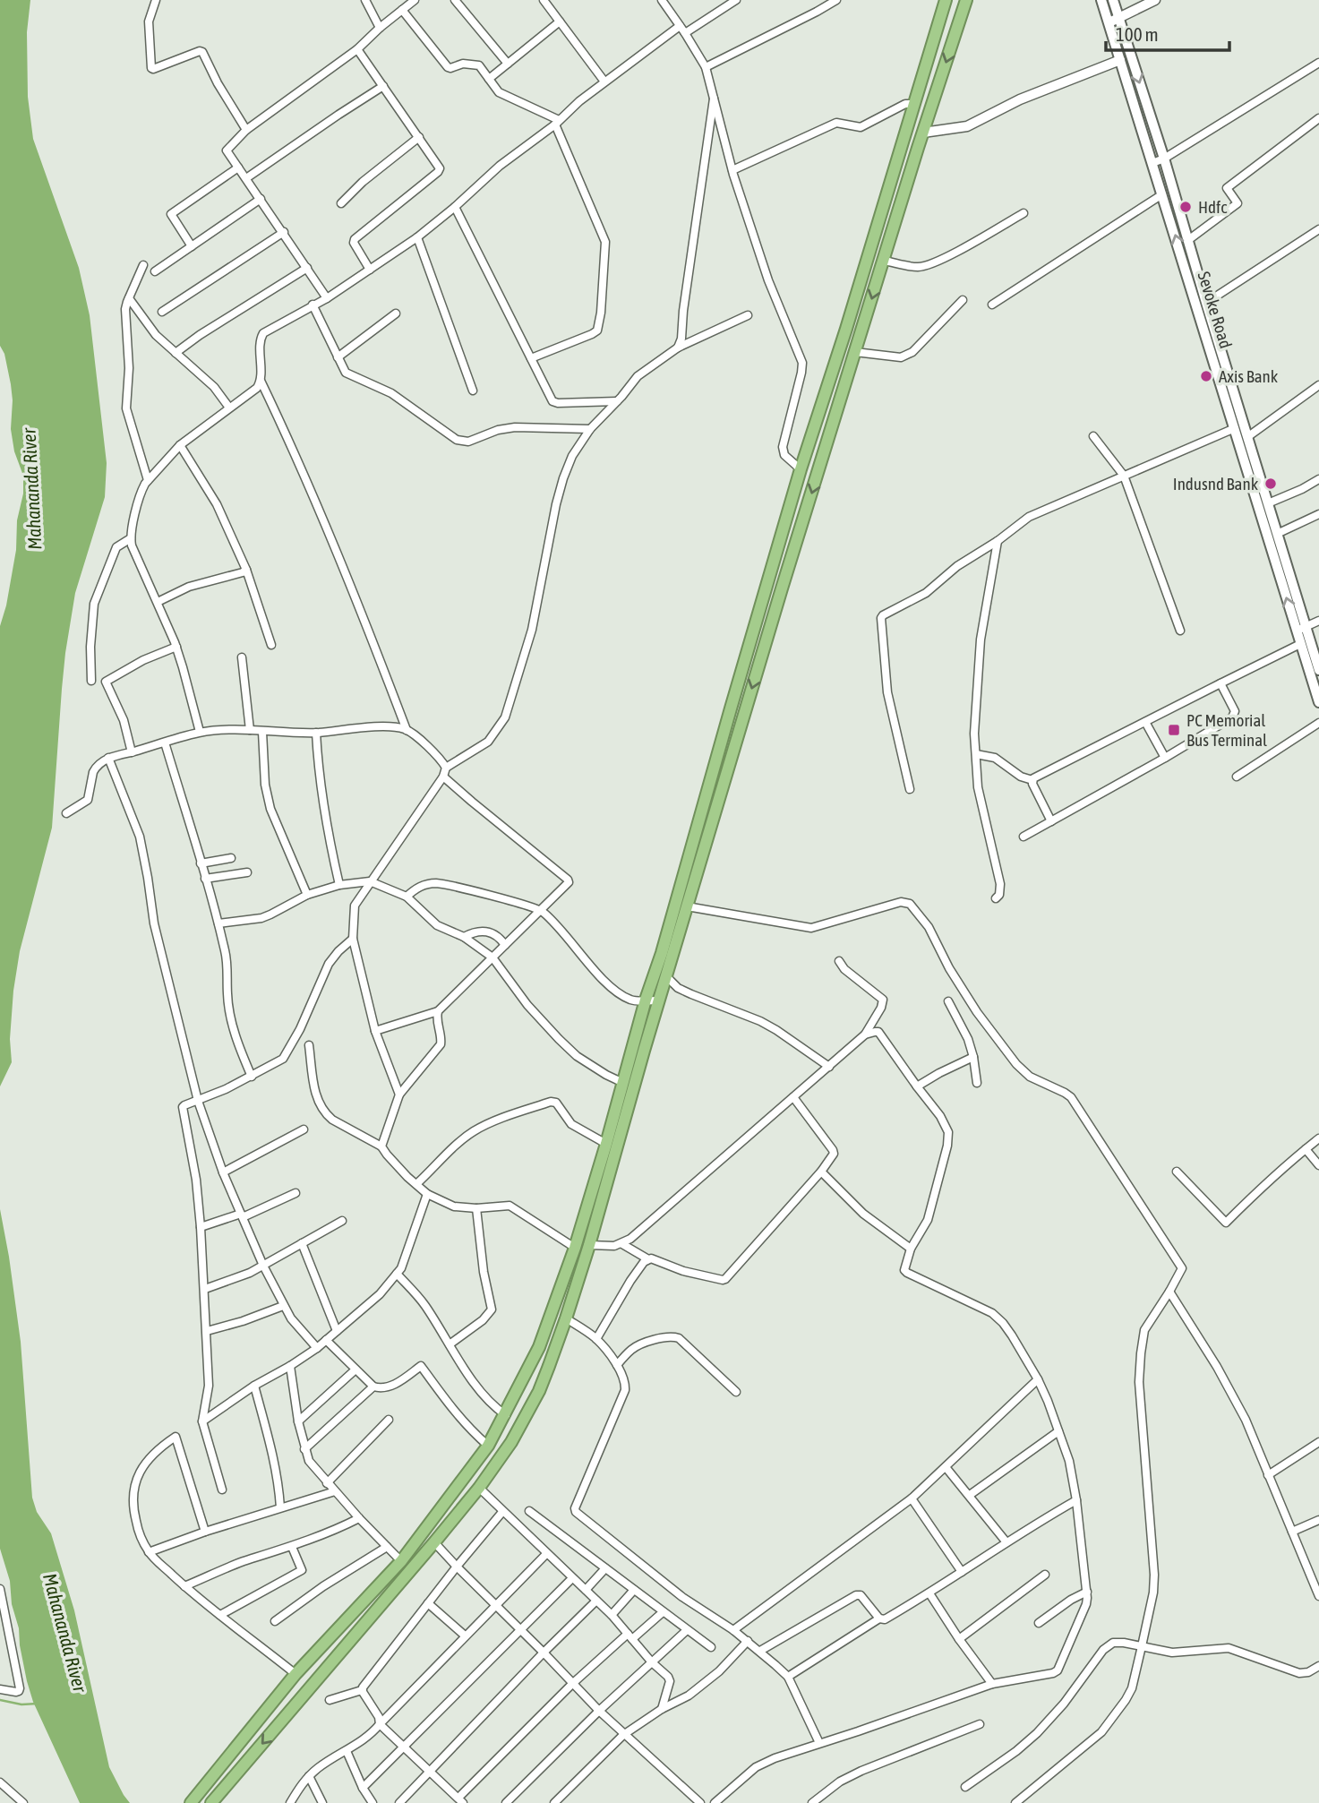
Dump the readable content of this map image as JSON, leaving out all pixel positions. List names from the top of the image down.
{
  "streets": {
    "main road": ["Sevoke Road"]
  },
  "water": ["Mahananda River"],
  "places": {
    "other": ["Hdfc", "Axis Bank", "Indusnd Bank"],
    "transit": ["PC Memorial Bus Terminal"]
  },
  "scale_bar": "100 m"
}
